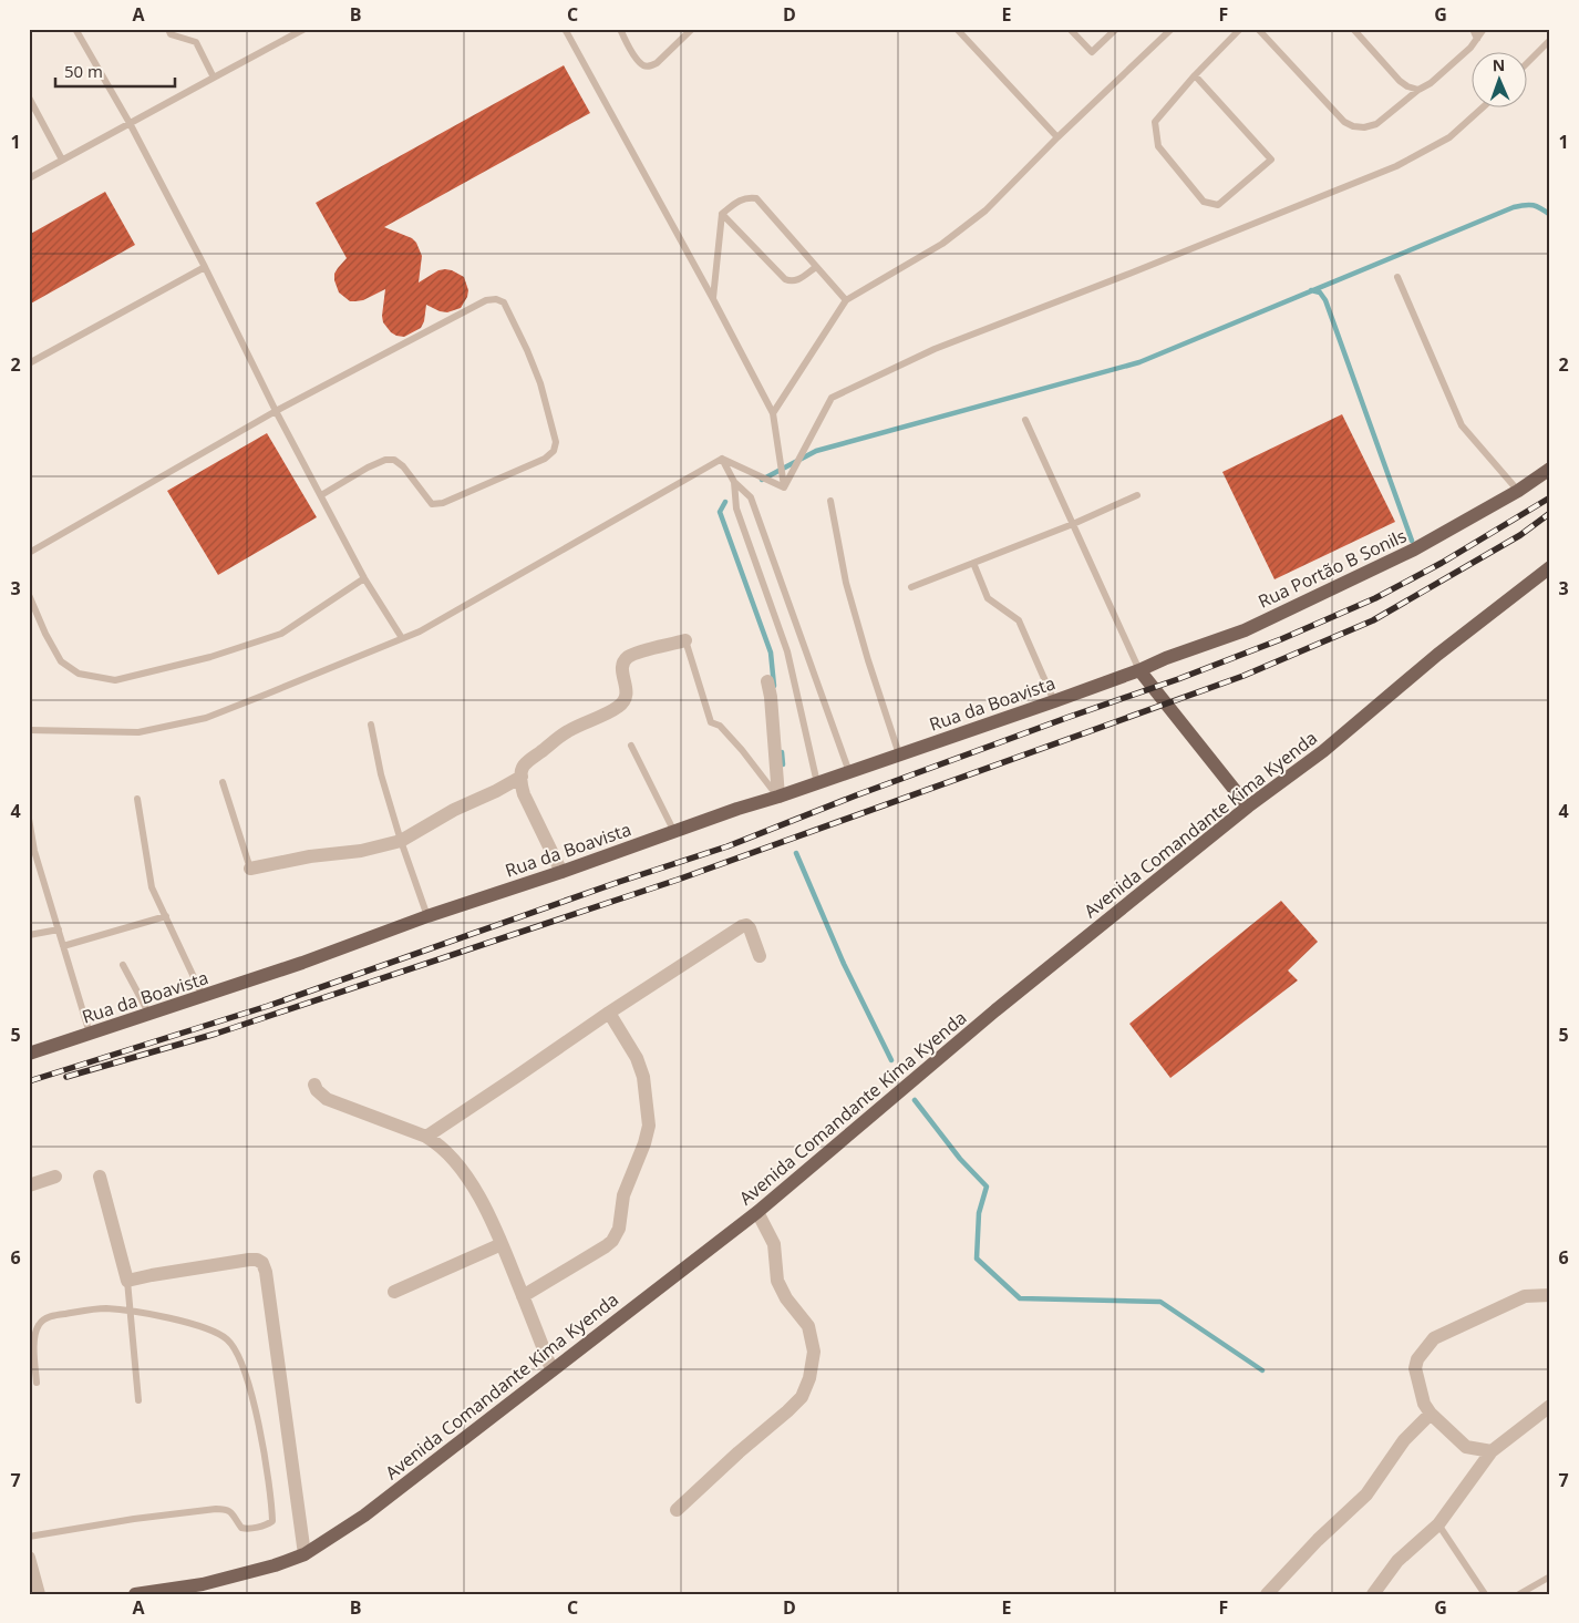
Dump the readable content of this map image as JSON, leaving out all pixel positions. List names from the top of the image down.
{
  "streets": {
    "main road": ["Rua Portão B Sonils", "Rua da Boavista", "Avenida Comandante Kima Kyenda"]
  },
  "crossings": [
    ["Rua Portão B Sonils", "Rua da Boavista"]
  ],
  "scale_bar": "50 m",
  "north": "top",
  "grid": {
    "columns": [
      "A",
      "B",
      "C",
      "D",
      "E",
      "F",
      "G"
    ],
    "rows": [
      "1",
      "2",
      "3",
      "4",
      "5",
      "6",
      "7"
    ]
  }
}
